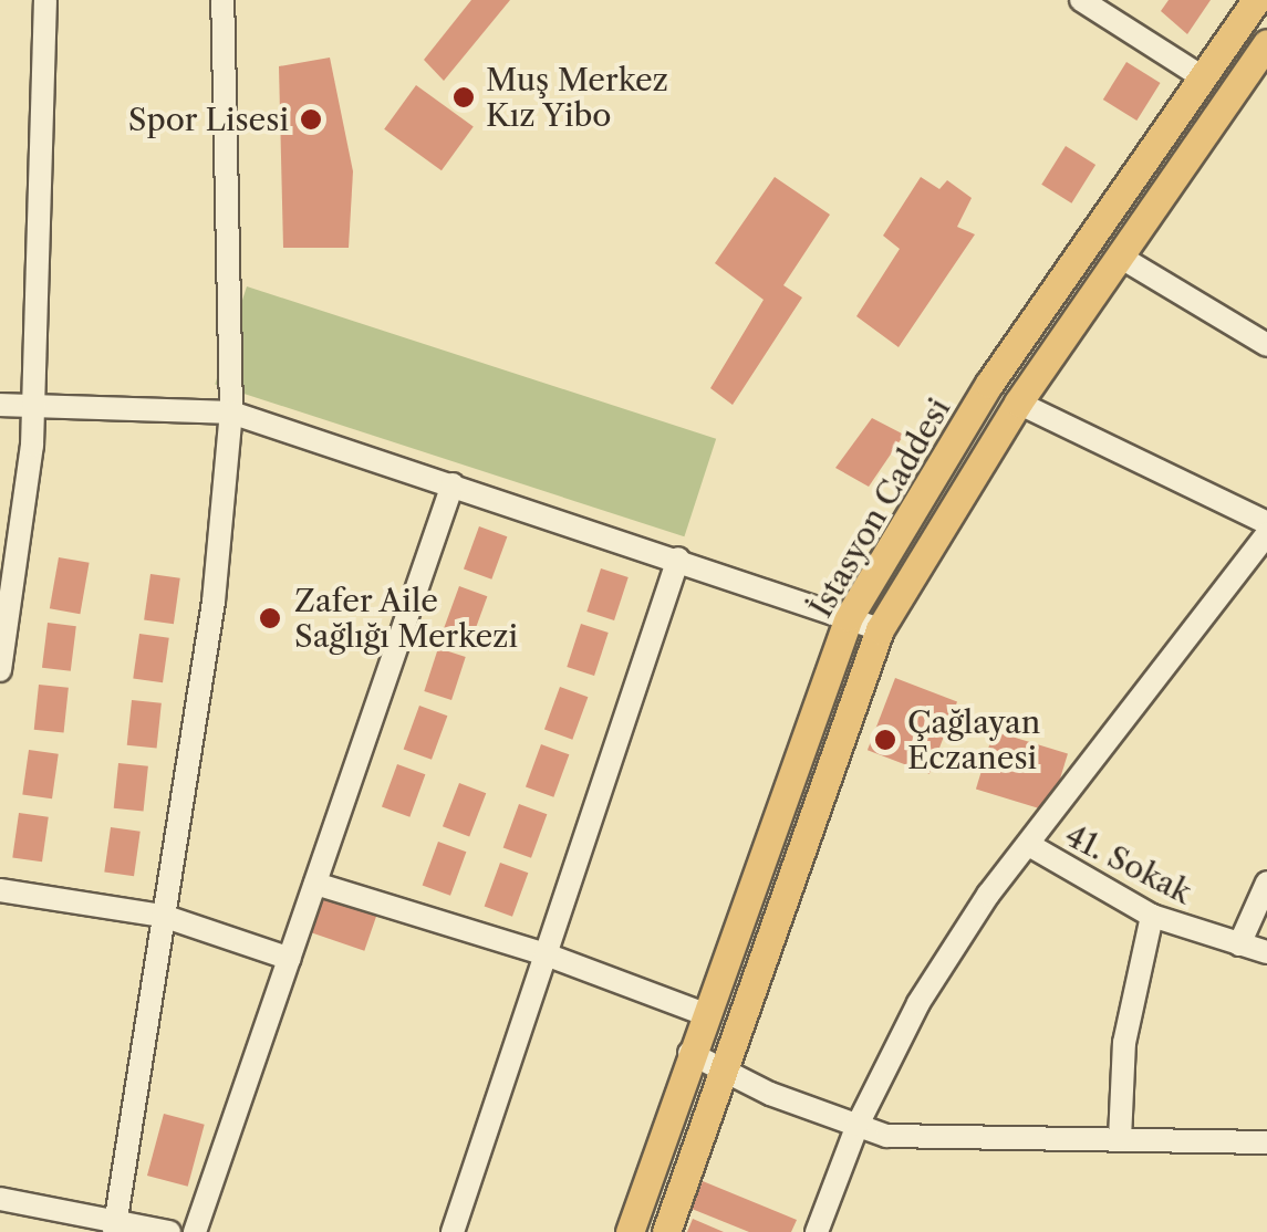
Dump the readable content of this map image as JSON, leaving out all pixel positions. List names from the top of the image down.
{
  "streets": {
    "main road": ["İstasyon Caddesi"],
    "street": ["41. Sokak"]
  },
  "places": [
    "Muş Merkez Kız Yibo",
    "Spor Lisesi",
    "Zafer Aile Sağlığı Merkezi",
    "Çağlayan Eczanesi"
  ]
}
